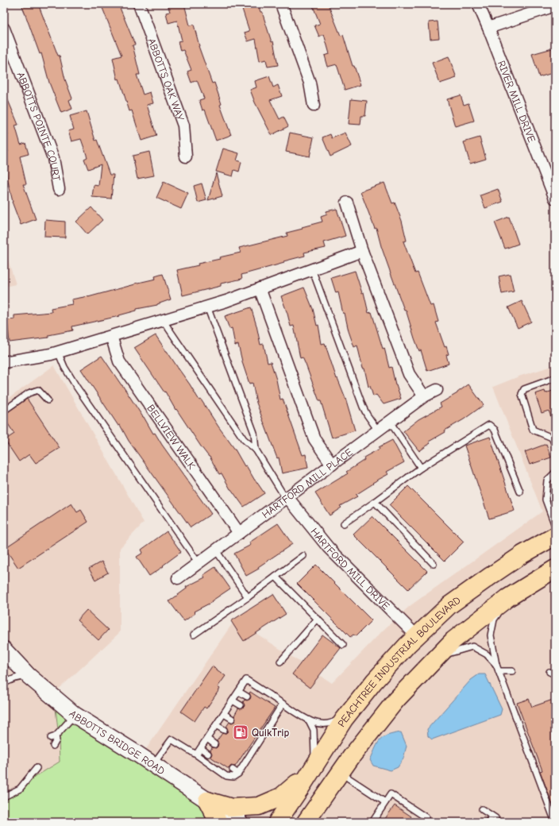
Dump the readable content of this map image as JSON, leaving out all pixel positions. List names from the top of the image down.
{
  "streets": {
    "highway": ["PEACHTREE INDUSTRIAL BOULEVARD"],
    "main road": ["ABBOTTS BRIDGE ROAD"],
    "street": [
      "ABBOTTS OAK WAY",
      "RIVER MILL DRIVE",
      "ABBOTTS POINTE COURT",
      "BELLVIEW WALK",
      "HARTFORD MILL PLACE",
      "HARTFORD MILL DRIVE"
    ]
  },
  "crossings": [
    ["BELLVIEW WALK", "HARTFORD MILL PLACE"],
    ["HARTFORD MILL PLACE", "HARTFORD MILL DRIVE"],
    ["HARTFORD MILL DRIVE", "PEACHTREE INDUSTRIAL BOULEVARD"]
  ],
  "places": {
    "fuel station": ["QuikTrip"]
  }
}
